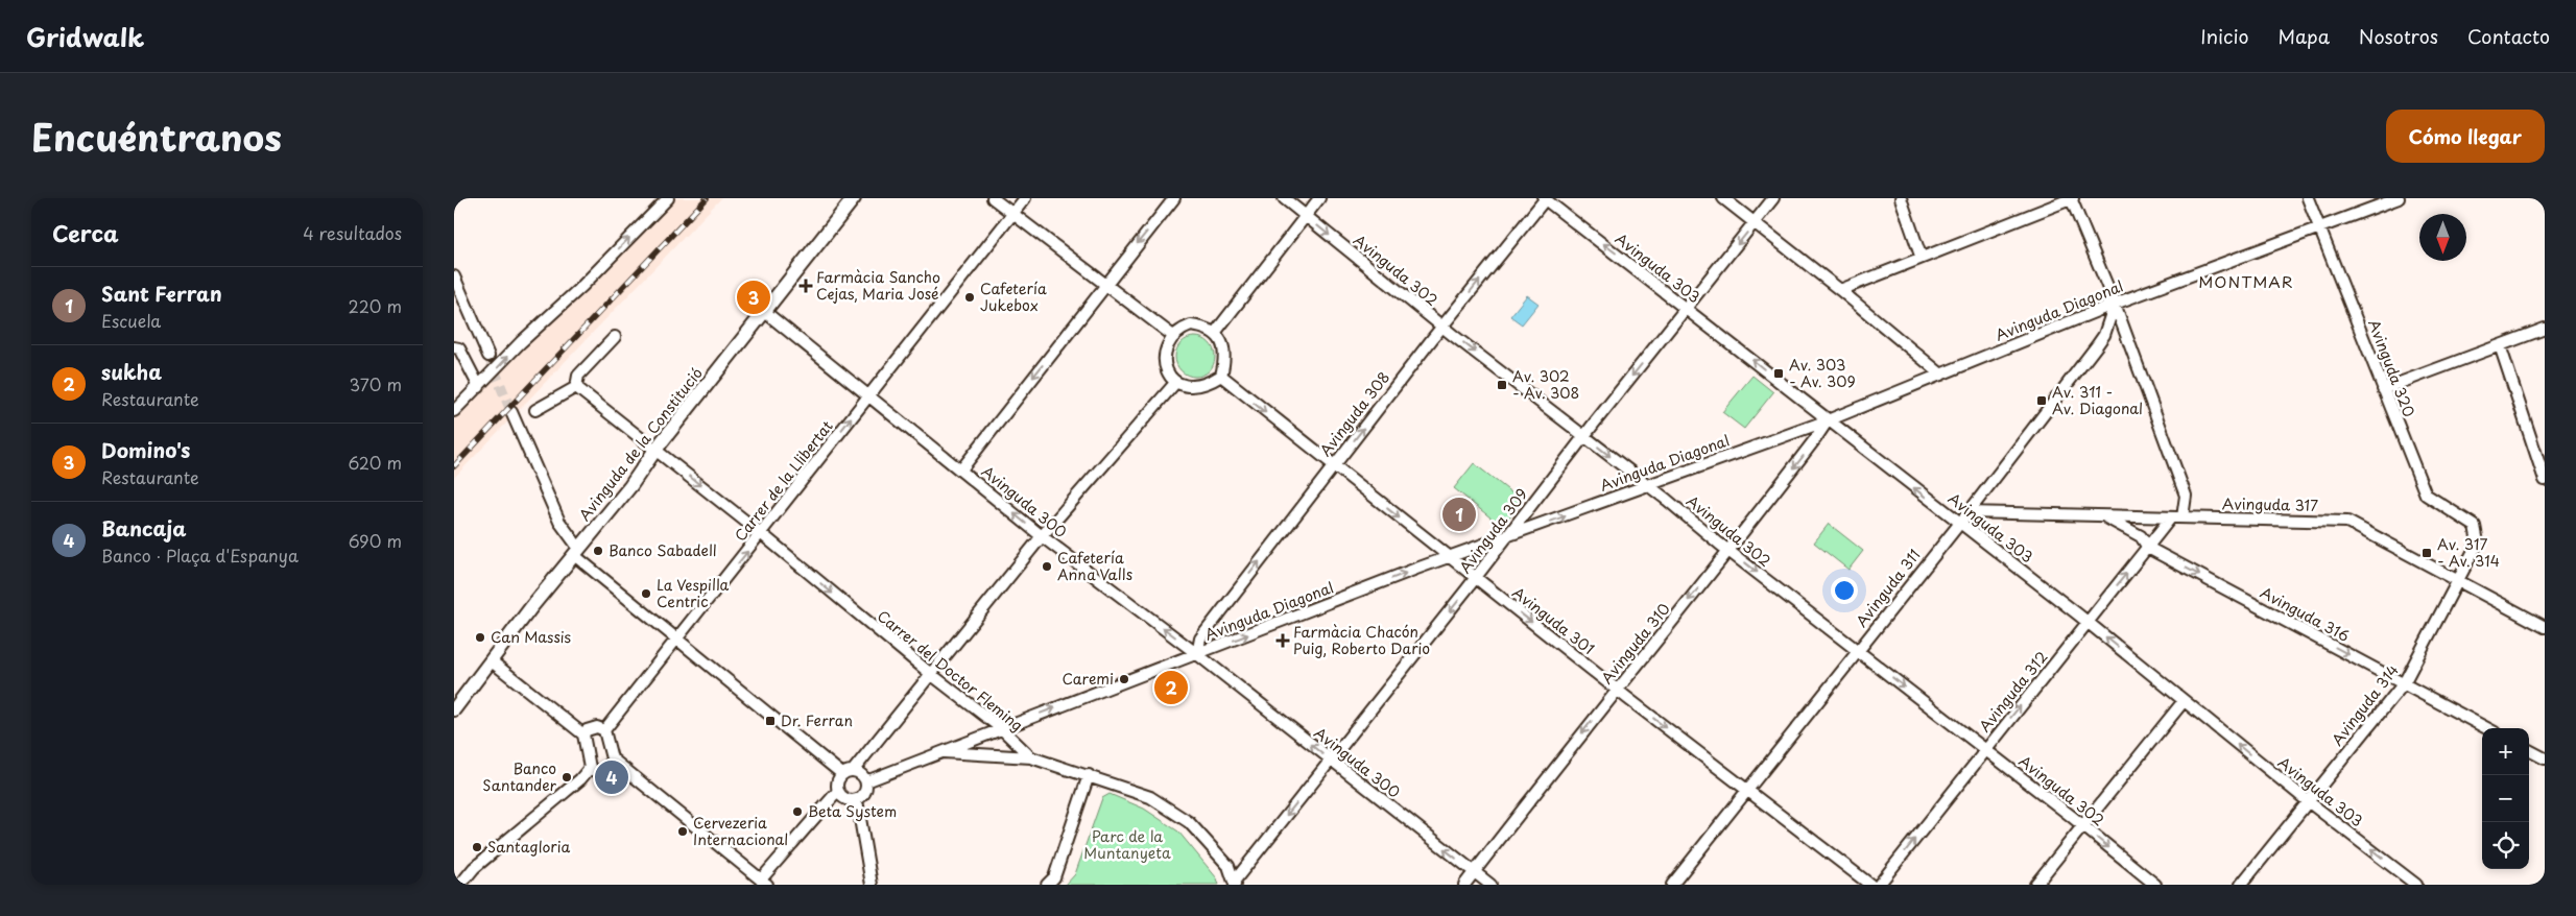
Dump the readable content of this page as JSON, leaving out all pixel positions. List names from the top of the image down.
{
  "streets": {
    "street": [
      "Avinguda 303",
      "Avinguda 302",
      "Avinguda Diagonal",
      "Avinguda 320",
      "Avinguda 308",
      "Avinguda de la Constitució",
      "Carrer de la Llibertat",
      "Avinguda 300",
      "Avinguda 317",
      "Avinguda 309",
      "Avinguda 311",
      "Avinguda 316",
      "Avinguda 301",
      "Avinguda 310",
      "Carrer del Doctor Fleming",
      "Avinguda 312",
      "Avinguda 314"
    ]
  },
  "crossings": [
    ["Avinguda 303", "Avinguda Diagonal"],
    ["Avinguda 303", "Avinguda 308"],
    ["Avinguda 303", "Avinguda 309"],
    ["Avinguda 303", "Avinguda 311"],
    ["Avinguda 303", "Avinguda 310"],
    ["Avinguda 303", "Avinguda 312"],
    ["Avinguda 303", "Avinguda 314"],
    ["Avinguda 302", "Avinguda Diagonal"],
    ["Avinguda 302", "Avinguda 308"],
    ["Avinguda 302", "Avinguda 309"],
    ["Avinguda 302", "Avinguda 311"],
    ["Avinguda 302", "Avinguda 310"],
    ["Avinguda 302", "Avinguda 312"],
    ["Avinguda Diagonal", "Avinguda 320"],
    ["Avinguda Diagonal", "Avinguda 308"],
    ["Avinguda Diagonal", "Avinguda 300"],
    ["Avinguda Diagonal", "Avinguda 309"],
    ["Avinguda Diagonal", "Avinguda 311"],
    ["Avinguda Diagonal", "Avinguda 301"],
    ["Avinguda Diagonal", "Avinguda 310"],
    ["Avinguda Diagonal", "Carrer del Doctor Fleming"],
    ["Avinguda 320", "Avinguda 314"],
    ["Avinguda 308", "Avinguda 300"],
    ["Avinguda 308", "Avinguda 301"],
    ["Avinguda de la Constitució", "Avinguda 300"],
    ["Avinguda de la Constitució", "Carrer del Doctor Fleming"],
    ["Carrer de la Llibertat", "Avinguda 300"],
    ["Carrer de la Llibertat", "Carrer del Doctor Fleming"],
    ["Avinguda 300", "Avinguda 309"],
    ["Avinguda 300", "Avinguda 310"],
    ["Avinguda 317", "Avinguda 311"],
    ["Avinguda 317", "Avinguda 316"],
    ["Avinguda 317", "Avinguda 312"],
    ["Avinguda 317", "Avinguda 314"],
    ["Avinguda 309", "Avinguda 301"],
    ["Avinguda 309", "Carrer del Doctor Fleming"],
    ["Avinguda 311", "Avinguda 301"],
    ["Avinguda 316", "Avinguda 312"],
    ["Avinguda 316", "Avinguda 314"],
    ["Avinguda 301", "Avinguda 310"]
  ],
  "one_way": [
    "Avinguda 303",
    "Avinguda 302",
    "Avinguda Diagonal",
    "Avinguda 308",
    "Carrer de la Llibertat",
    "Avinguda 300",
    "Avinguda 309",
    "Avinguda 316",
    "Avinguda 301",
    "Avinguda 310",
    "Carrer del Doctor Fleming",
    "Avinguda 312"
  ],
  "districts": ["MONTMAR"],
  "parks": ["Parc de la Muntanyeta"],
  "places": {
    "health": ["Farmàcia Sancho Cejas, Maria José", "Farmàcia Chacón Puig, Roberto Dario"],
    "other": [
      "Cafetería Jukebox",
      "Banco Sabadell",
      "Cafetería Anna Valls",
      "La Vespilla Centric",
      "Can Massis",
      "Caremi",
      "Banco Santander",
      "Beta System",
      "Cervezeria Internacional",
      "Santagloria"
    ],
    "transit": [
      "Av. 303 - Av. 309",
      "Av. 302 - Av. 308",
      "Av. 311 - Av. Diagonal",
      "Av. 317 - Av. 314",
      "Dr. Ferran"
    ]
  },
  "north": "bottom",
  "page": {
    "header": "Gridwalk",
    "nav": [
      "Inicio",
      "Mapa",
      "Nosotros",
      "Contacto"
    ],
    "title": "Encuéntranos",
    "buttons": "Cómo llegar",
    "heading": ["Cerca", "4 resultados"],
    "list": [
      {
        "mark": "1",
        "name": "Sant Ferran",
        "note": "Escuela",
        "value": "220 m"
      },
      {
        "mark": "2",
        "name": "sukha",
        "note": "Restaurante",
        "value": "370 m"
      },
      {
        "mark": "3",
        "name": "Domino's",
        "note": "Restaurante",
        "value": "620 m"
      },
      {
        "mark": "4",
        "name": "Bancaja",
        "note": "Banco · Plaça d'Espanya",
        "value": "690 m"
      }
    ],
    "pins": [
      "3",
      "1",
      "2",
      "4"
    ],
    "map_buttons": ["+", "−"]
  }
}
